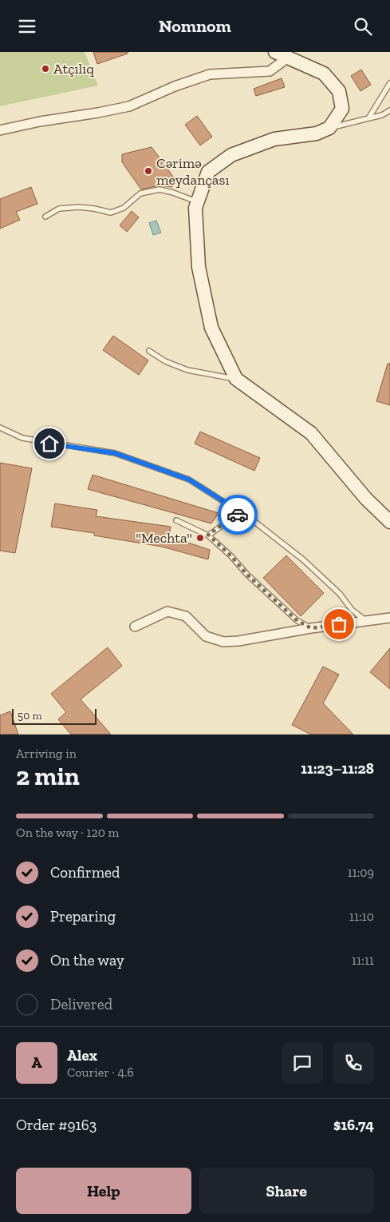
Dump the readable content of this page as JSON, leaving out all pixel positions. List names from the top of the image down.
{
  "places": ["Atçılıq", "Cərimə meydançası", "\"Mechta\""],
  "scale_bar": "50 m",
  "page": {
    "header": "Nomnom",
    "scale": "50 m",
    "heading": ["2 min", "Arriving in", "11:23–11:28"],
    "panel": [
      "Alex",
      "Courier · 4.6",
      "Order #9163",
      "$16.74"
    ],
    "bar": "On the way · 120 m",
    "list": [
      ["Confirmed", "11:09"],
      ["Preparing", "11:10"],
      ["On the way", "11:11"],
      "Delivered"
    ],
    "round": "A",
    "buttons": ["Help", "Share"]
  }
}
